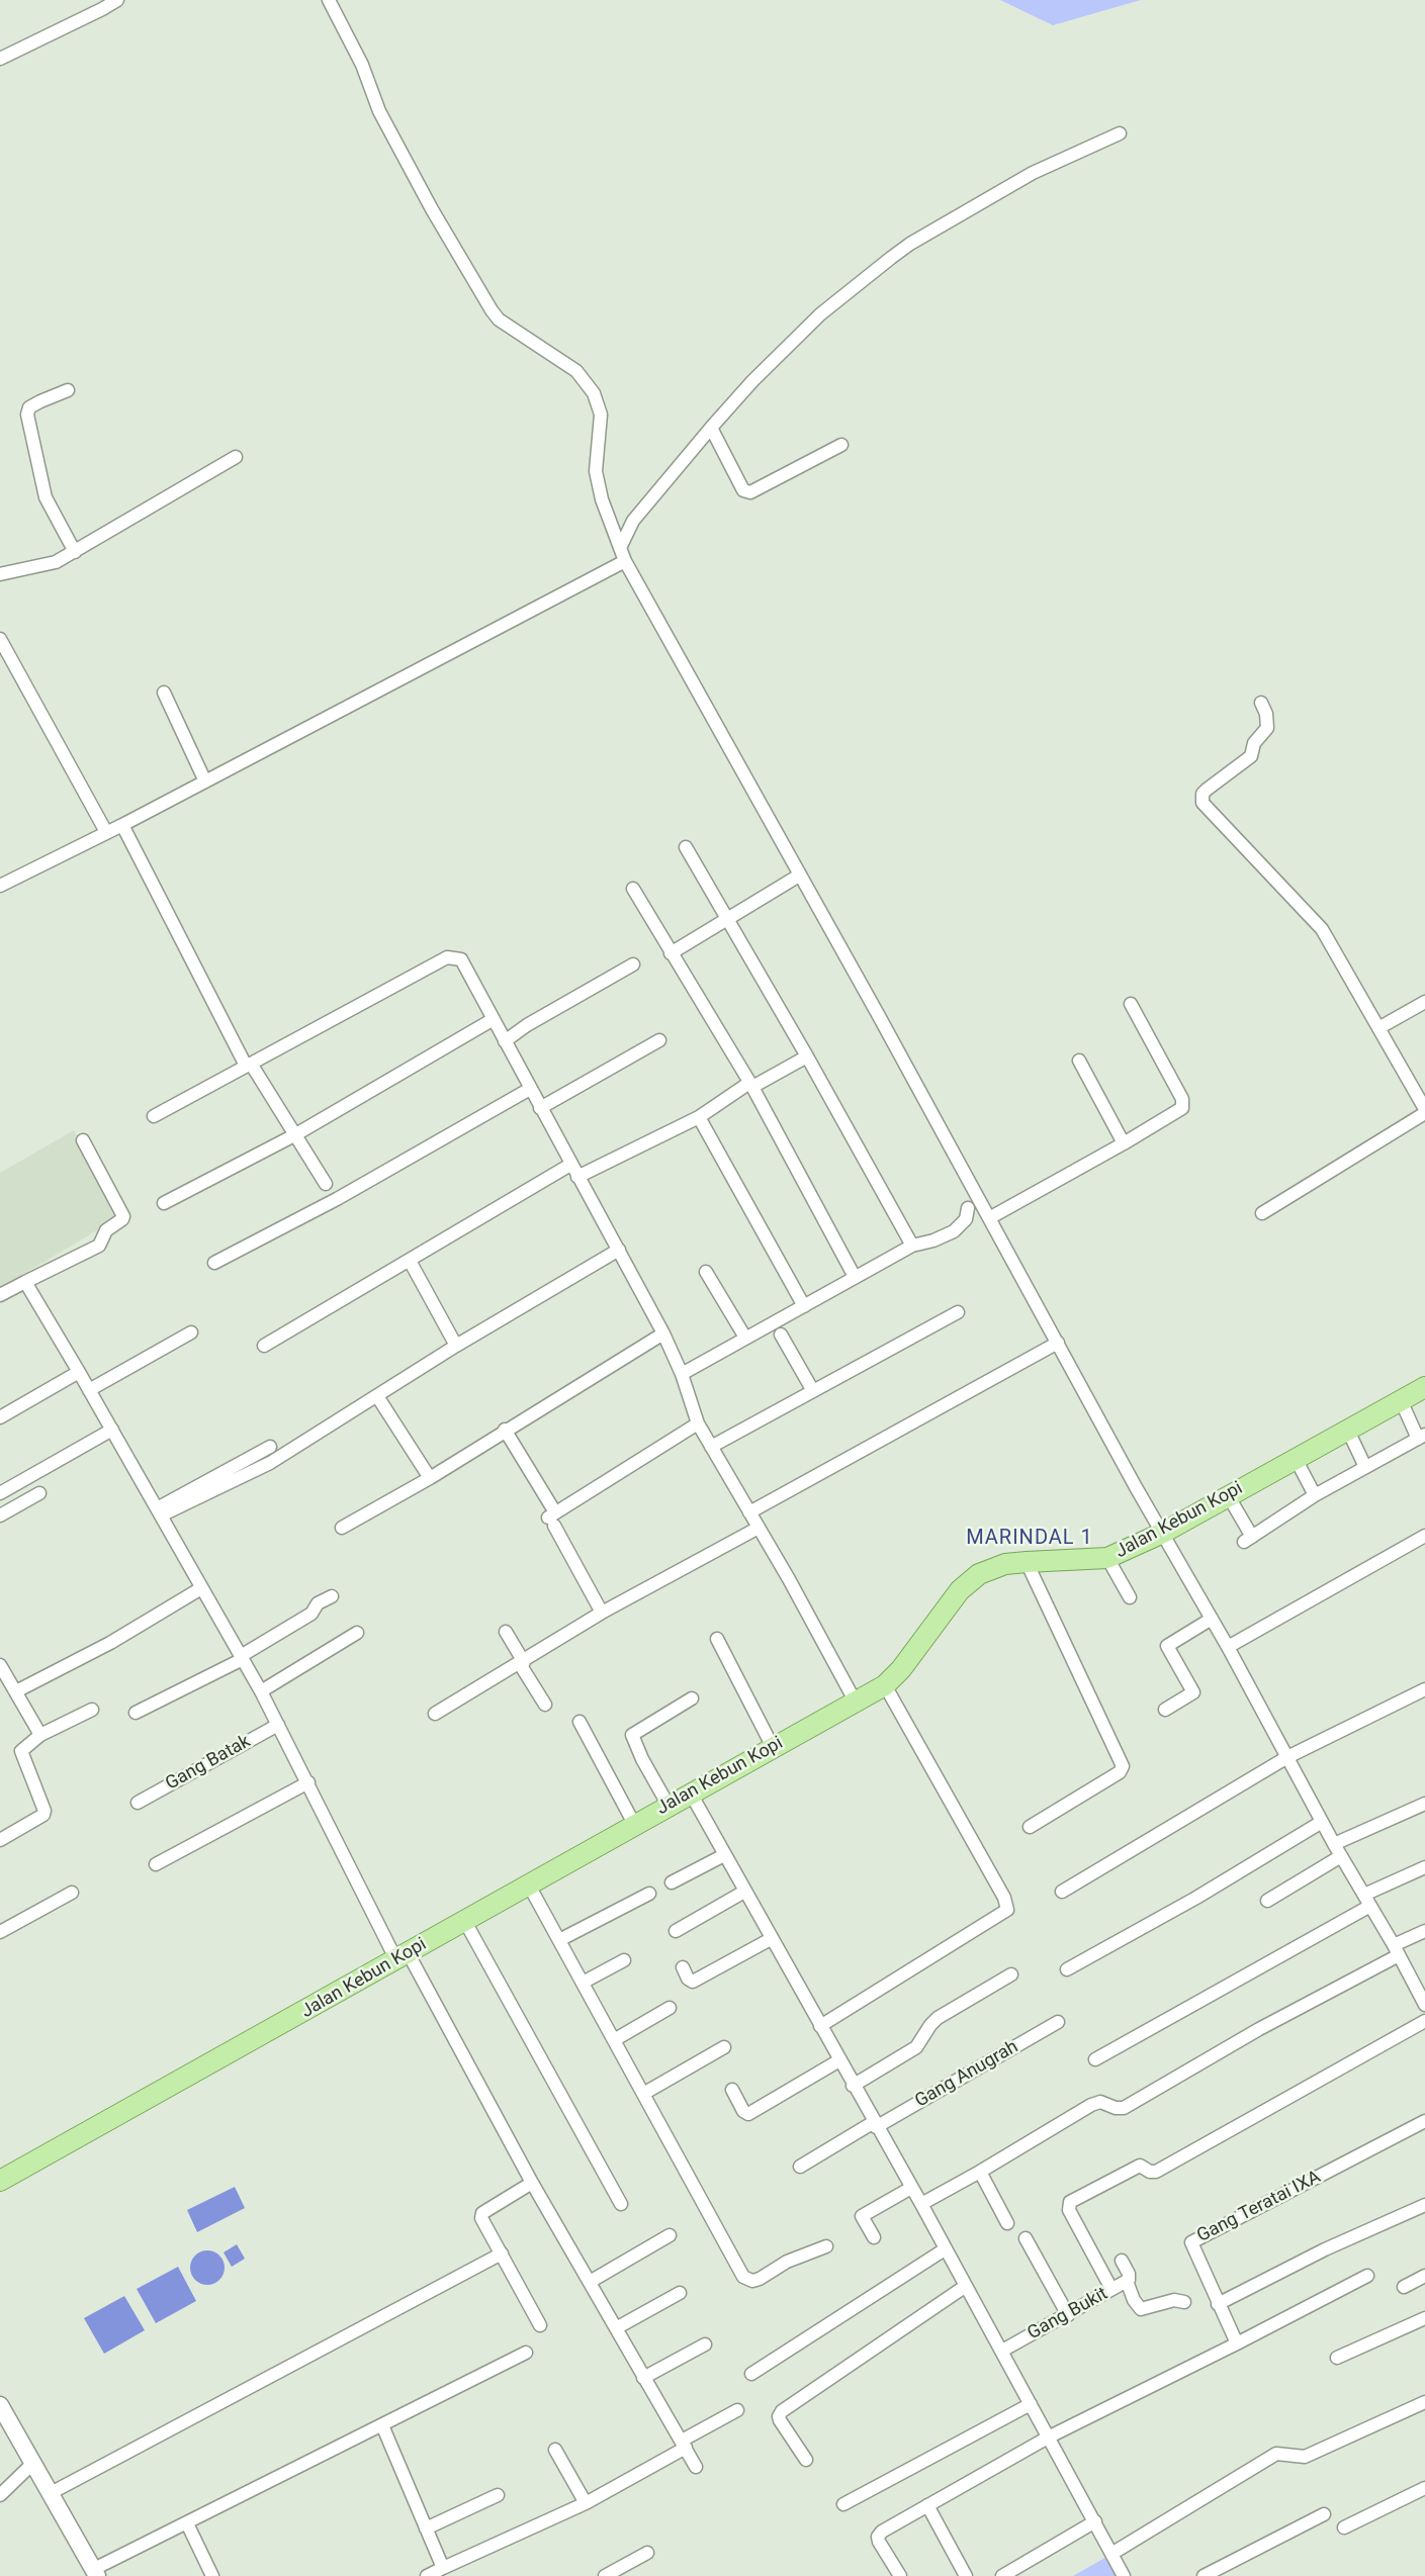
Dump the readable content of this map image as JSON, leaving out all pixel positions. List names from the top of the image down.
{
  "streets": {
    "main road": ["Jalan Kebun Kopi"],
    "street": [
      "Gang Batak",
      "Gang Anugrah",
      "Gang Teratai IXA",
      "Gang Bukit"
    ]
  },
  "districts": ["MARINDAL 1"]
}
